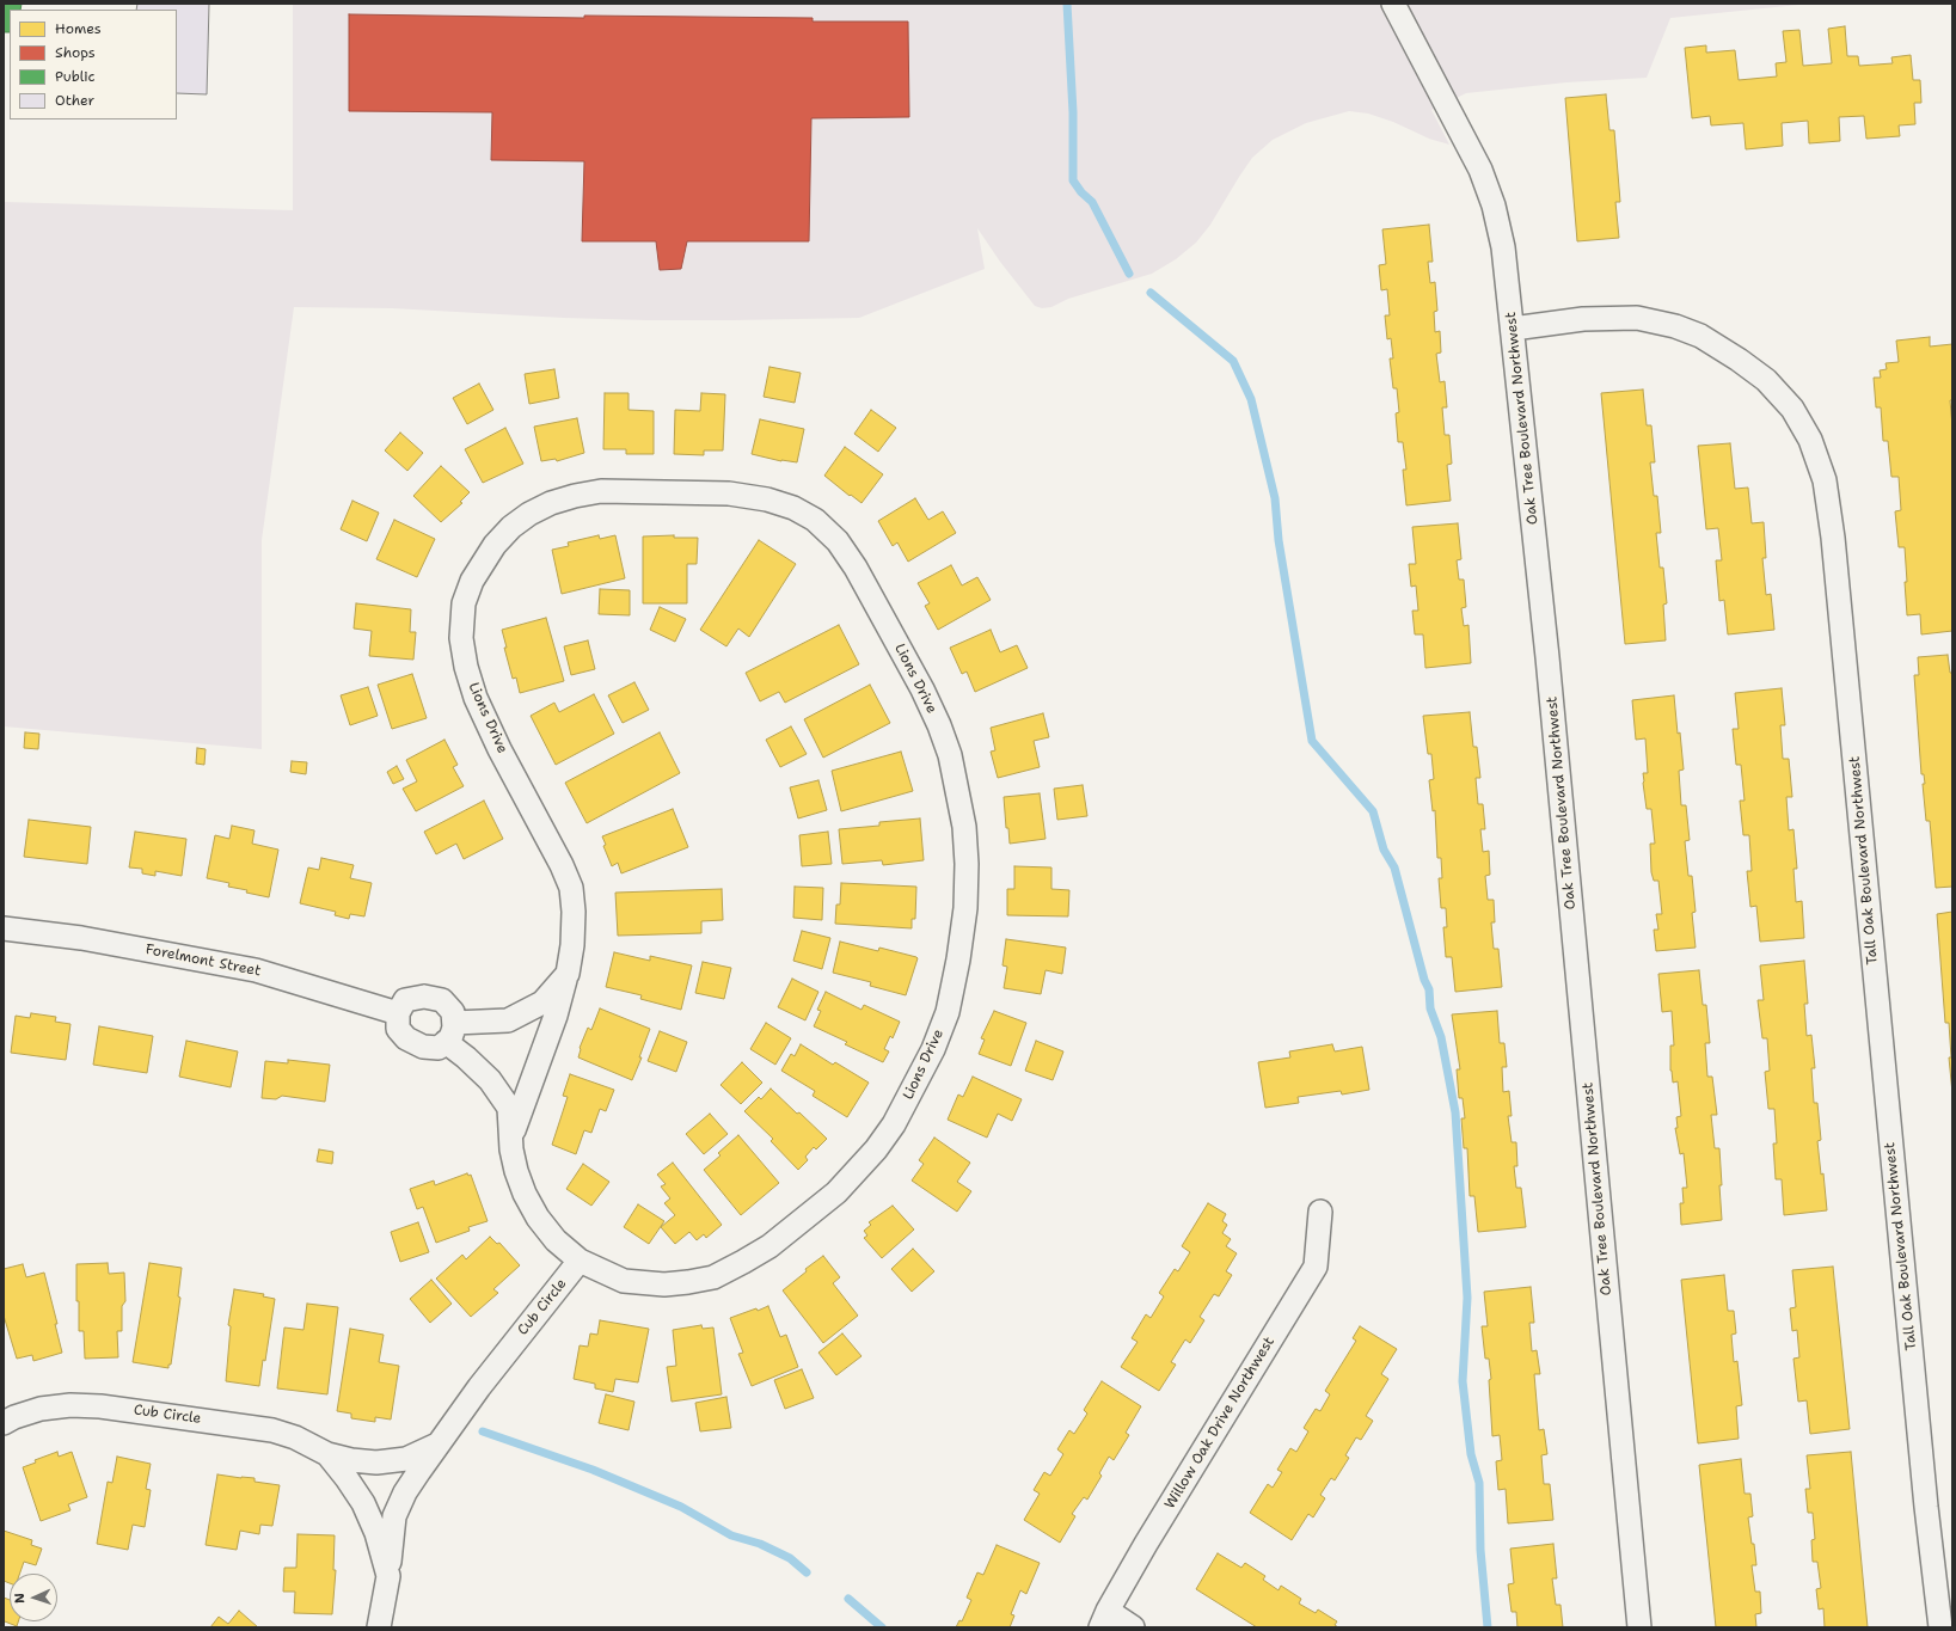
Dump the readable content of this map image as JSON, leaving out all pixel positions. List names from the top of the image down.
{
  "streets": {
    "street": [
      "Oak Tree Boulevard Northwest",
      "Lions Drive",
      "Tall Oak Boulevard Northwest",
      "Forelmont Street",
      "Cub Circle",
      "Willow Oak Drive Northwest"
    ]
  },
  "crossings": [
    ["Oak Tree Boulevard Northwest", "Tall Oak Boulevard Northwest"],
    ["Lions Drive", "Forelmont Street"],
    ["Lions Drive", "Cub Circle"]
  ],
  "legend": [
    "Homes",
    "Shops",
    "Public",
    "Other"
  ],
  "north": "left"
}
